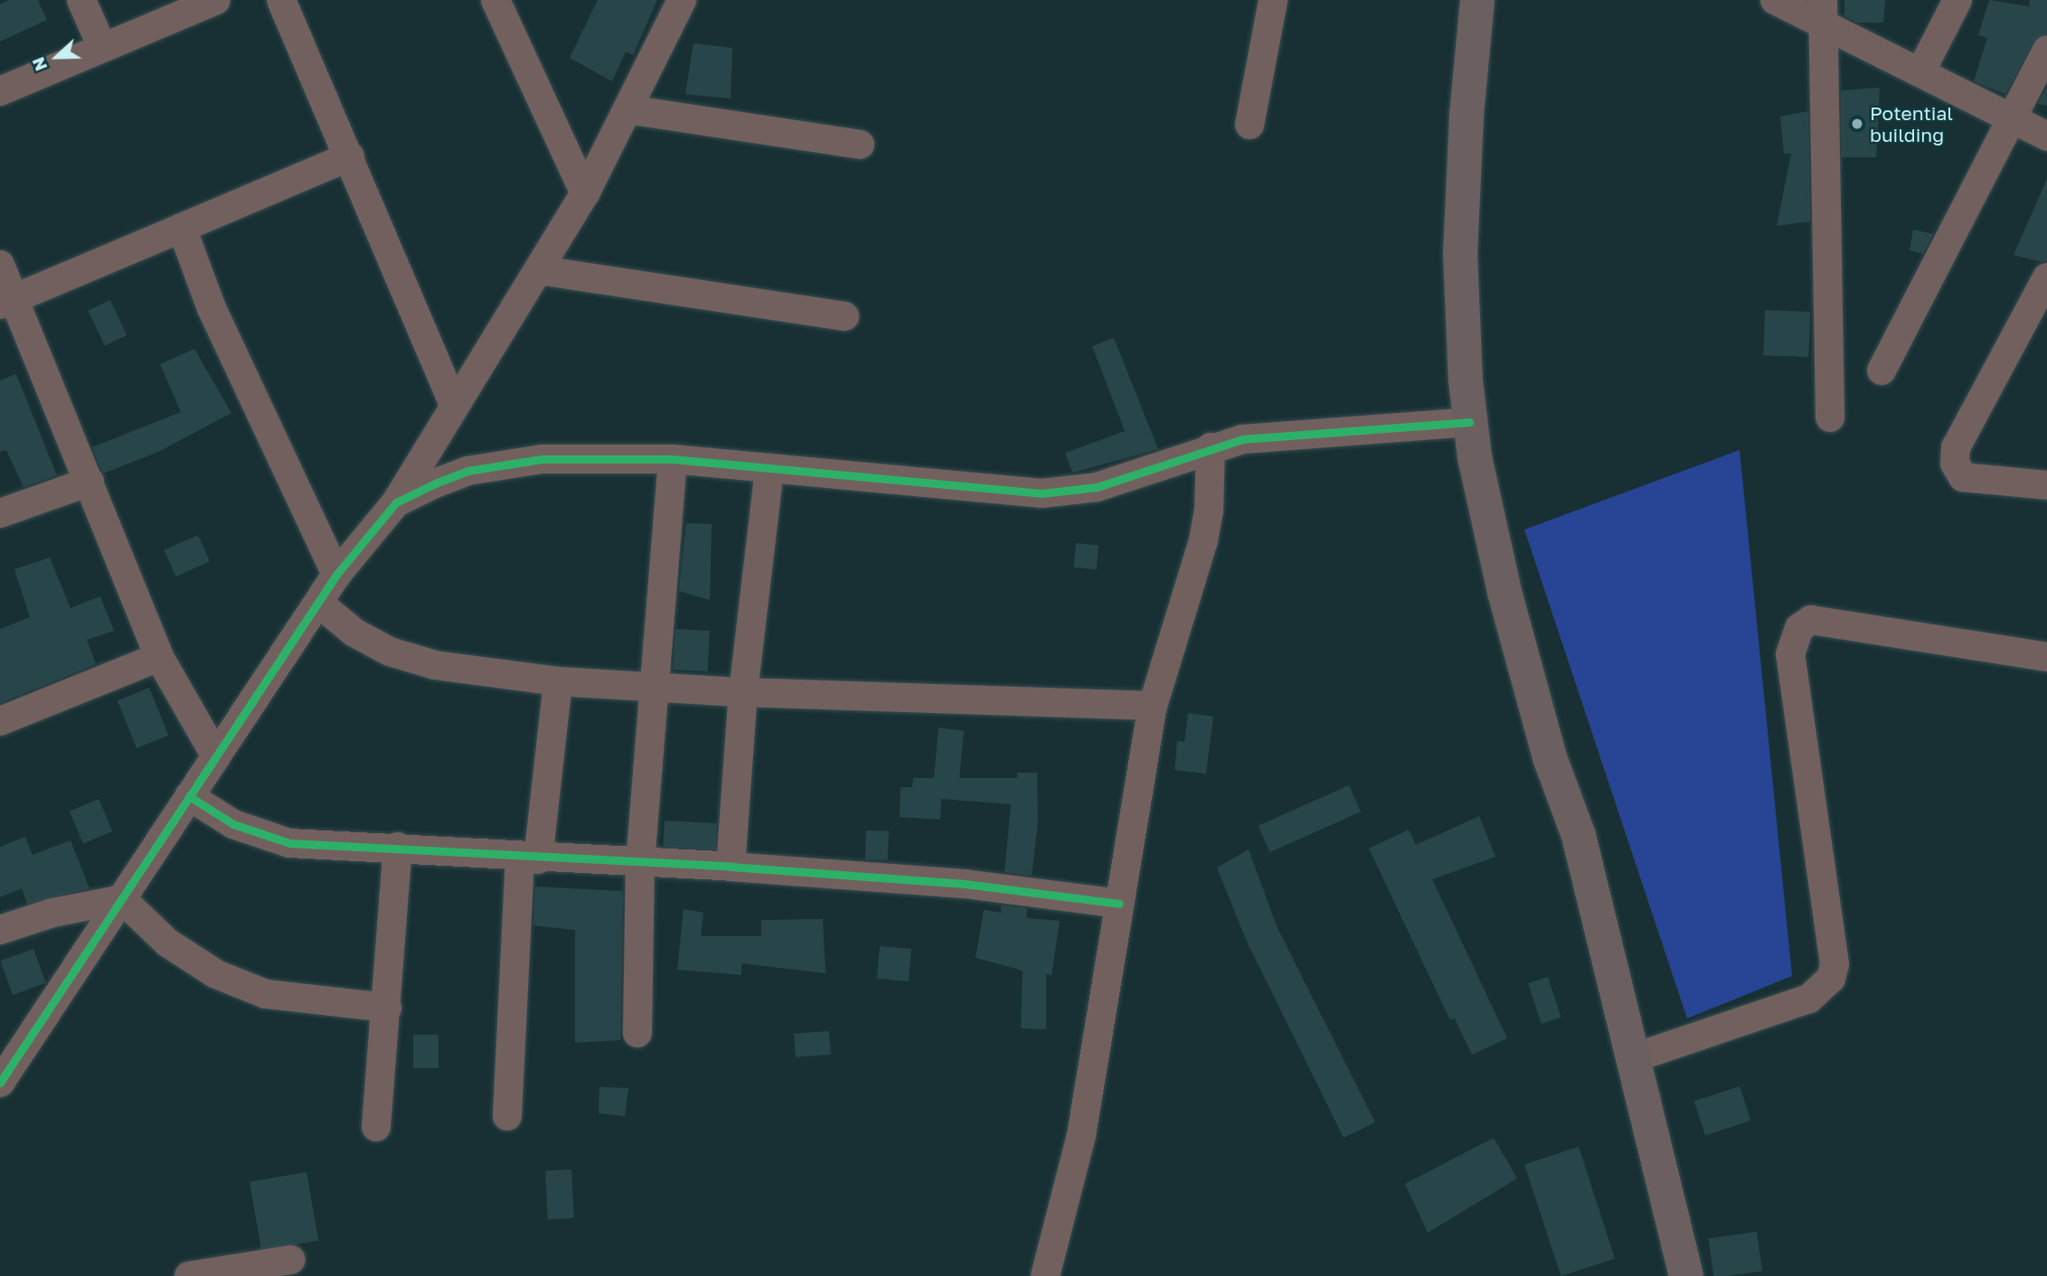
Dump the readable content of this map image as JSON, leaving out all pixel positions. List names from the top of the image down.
{
  "places": ["Potential building"],
  "north": "left"
}
